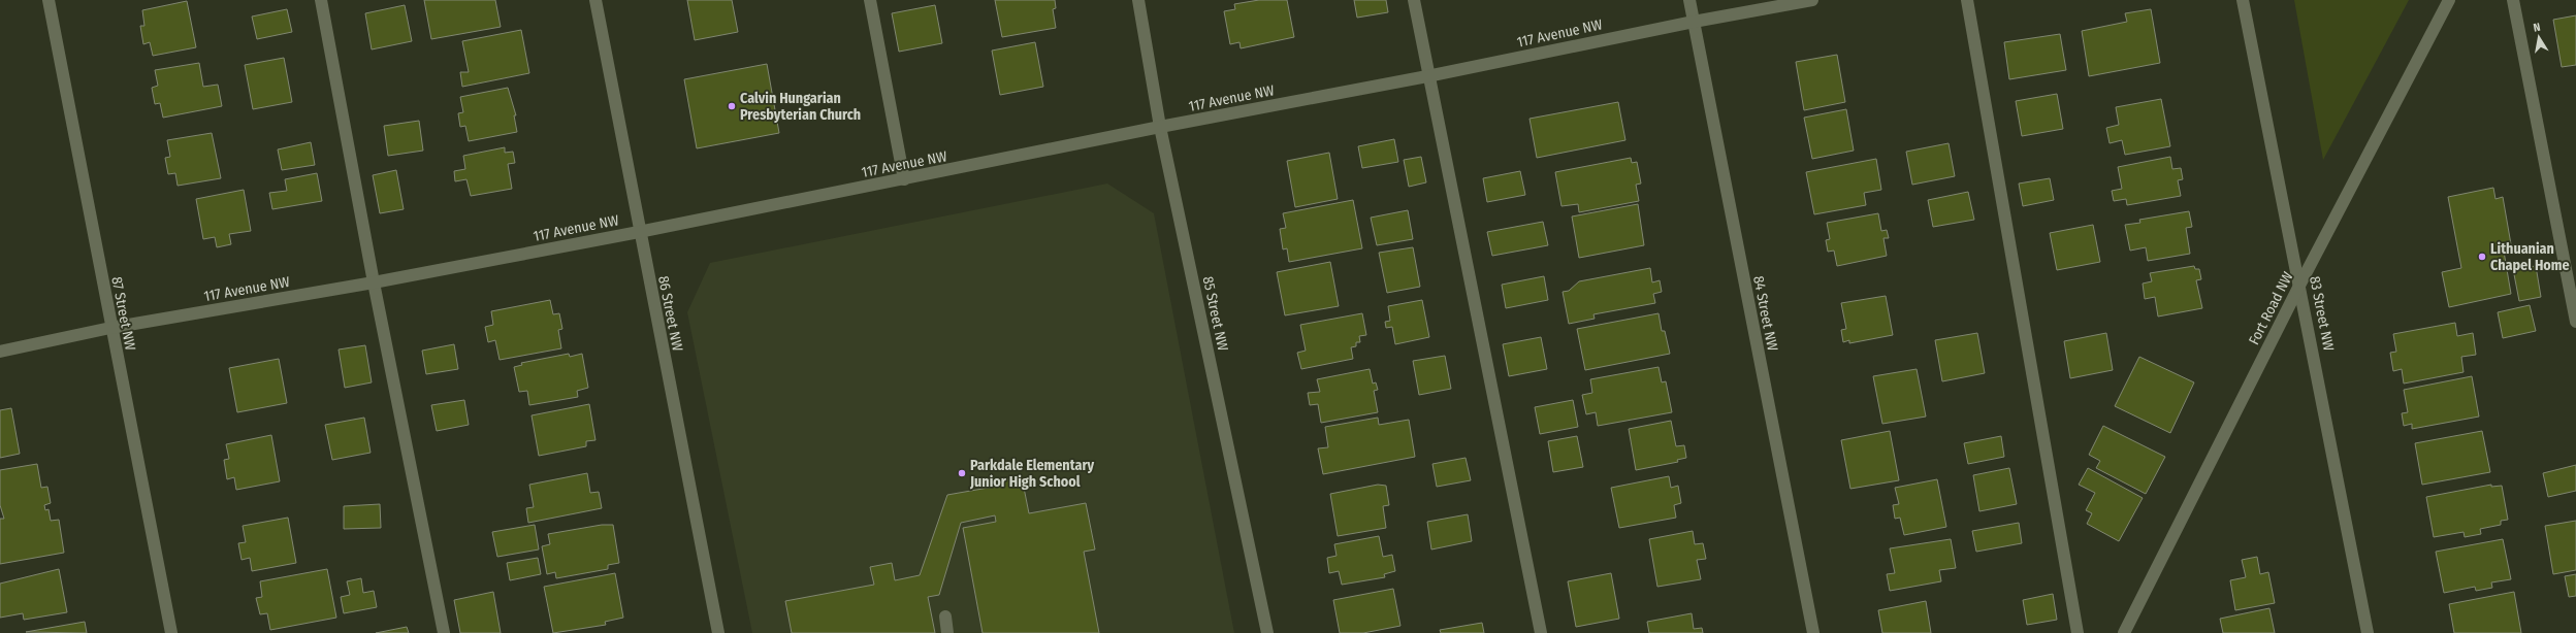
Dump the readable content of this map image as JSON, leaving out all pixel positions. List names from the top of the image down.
{
  "streets": {
    "street": [
      "117 Avenue NW",
      "Fort Road NW",
      "87 Street NW",
      "86 Street NW",
      "85 Street NW",
      "84 Street NW",
      "83 Street NW"
    ]
  },
  "crossings": [
    ["117 Avenue NW", "87 Street NW"],
    ["117 Avenue NW", "86 Street NW"],
    ["117 Avenue NW", "85 Street NW"],
    ["117 Avenue NW", "84 Street NW"],
    ["Fort Road NW", "83 Street NW"]
  ],
  "places": ["Calvin Hungarian Presbyterian Church", "Lithuanian Chapel Home", "Parkdale Elementary Junior High School"],
  "north": "top"
}
